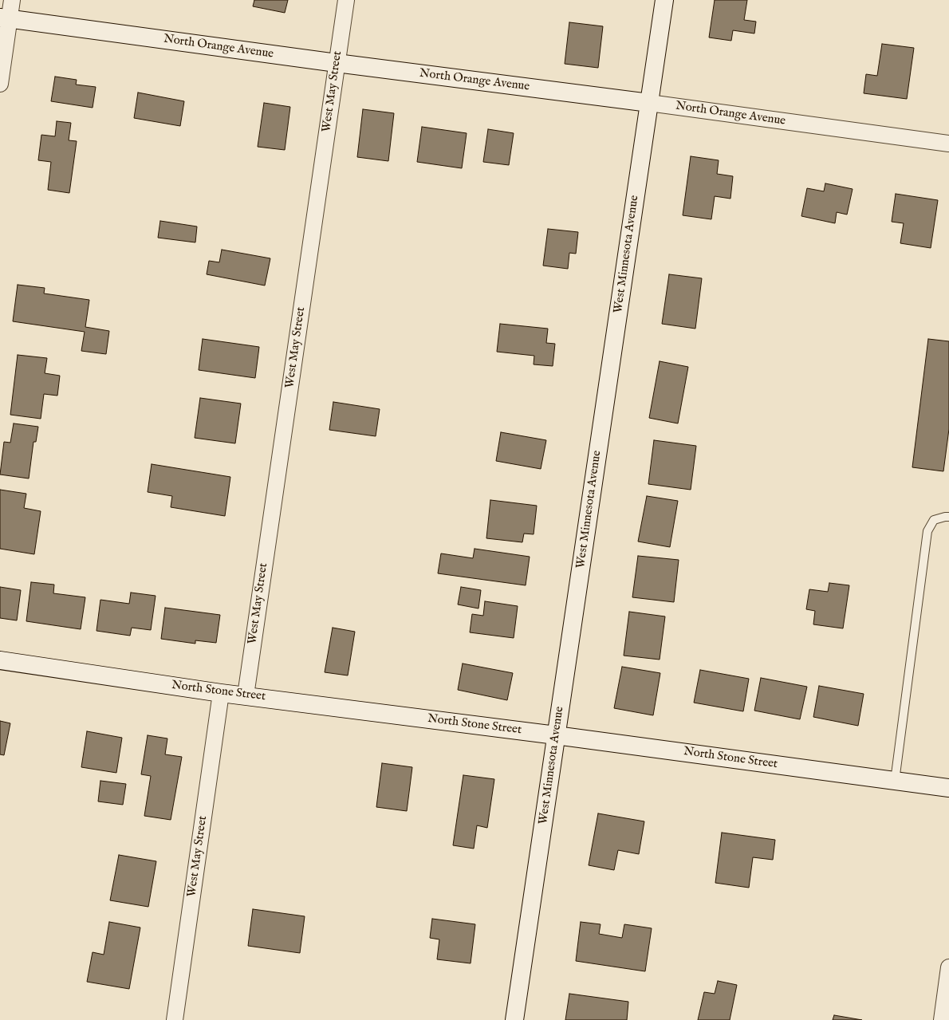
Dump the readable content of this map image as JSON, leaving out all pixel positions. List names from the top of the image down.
{
  "streets": {
    "street": [
      "North Orange Avenue",
      "West May Street",
      "West Minnesota Avenue",
      "North Stone Street"
    ]
  },
  "crossings": [
    ["North Orange Avenue", "West May Street"],
    ["North Orange Avenue", "West Minnesota Avenue"],
    ["West May Street", "North Stone Street"],
    ["West Minnesota Avenue", "North Stone Street"]
  ]
}
